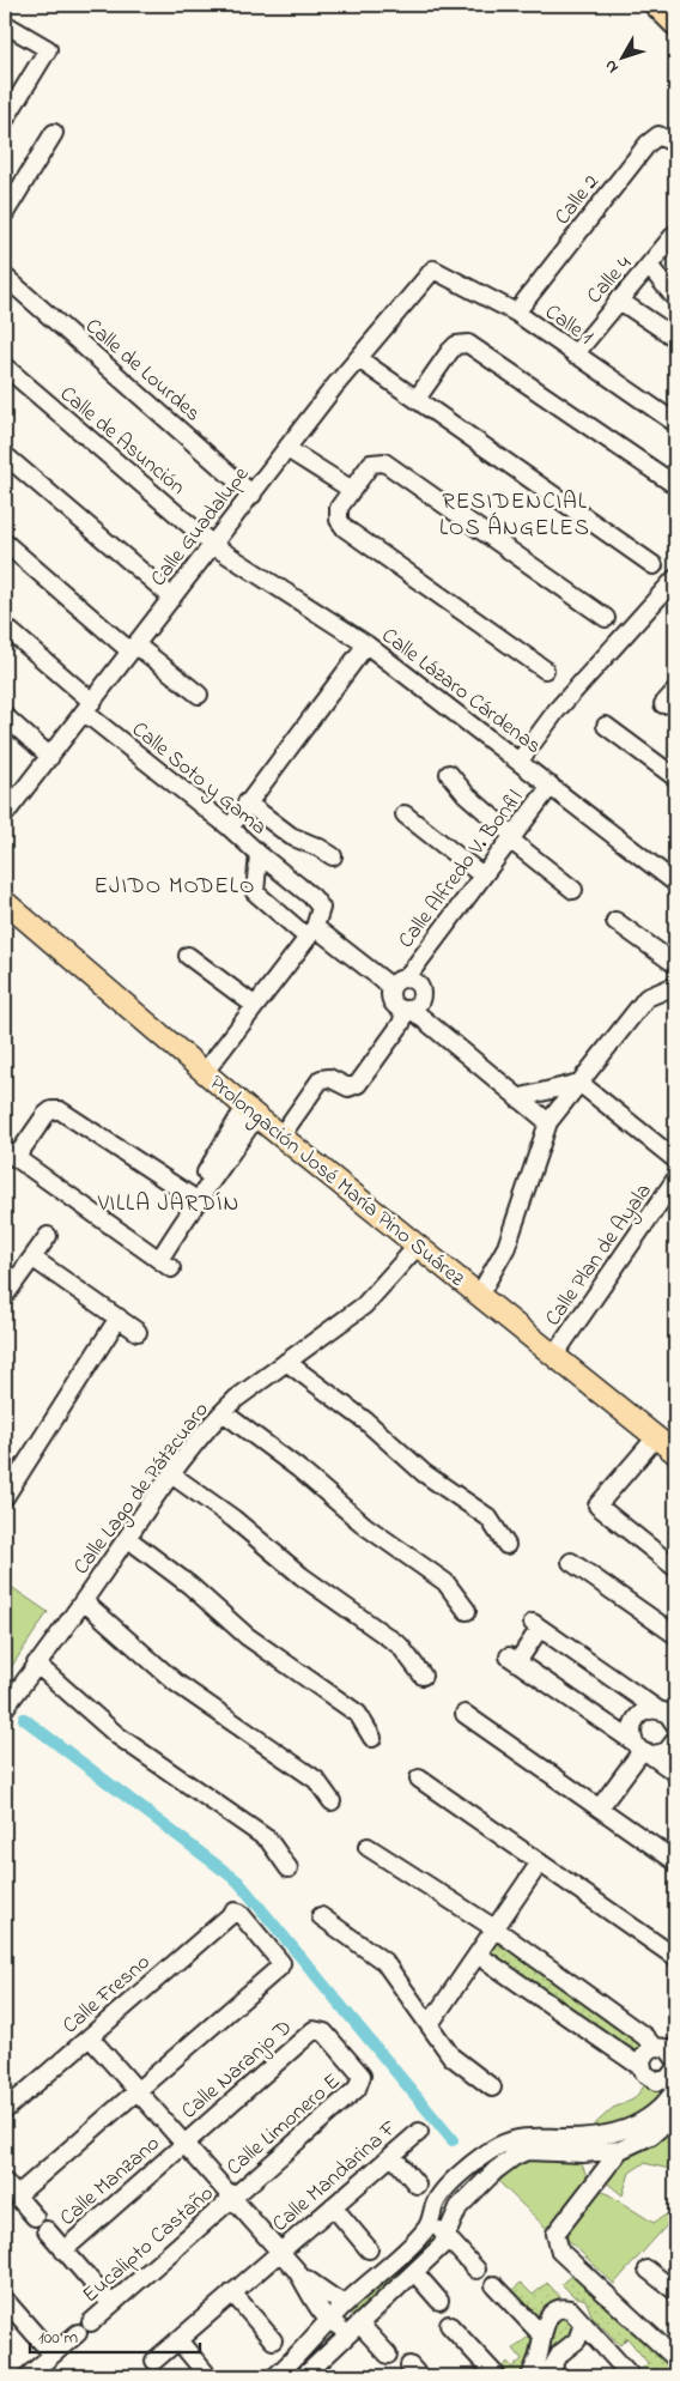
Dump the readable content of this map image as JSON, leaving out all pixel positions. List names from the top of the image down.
{
  "streets": {
    "main road": ["Prolongación José María Pino Suárez"],
    "street": [
      "Calle 2",
      "Calle 4",
      "Calle 1",
      "Calle de Lourdes",
      "Calle de Asunción",
      "Calle Guadalupe",
      "Calle Lázaro Cárdenas",
      "Calle Soto y Gama",
      "Calle Alfredo V. Bonfil",
      "Calle Plan de Ayala",
      "Calle Lago de Pátzcuaro",
      "Calle Fresno",
      "Calle Naranjo D",
      "Calle Limonero E",
      "Calle Mandarina F",
      "Calle Manzano",
      "Eucalipto Castaño"
    ]
  },
  "crossings": [
    ["Calle 2", "Calle 1"],
    ["Calle 4", "Calle 1"],
    ["Calle 1", "Calle Guadalupe"],
    ["Calle de Lourdes", "Calle Guadalupe"],
    ["Calle de Asunción", "Calle Guadalupe"],
    ["Calle de Asunción", "Calle Lázaro Cárdenas"],
    ["Calle Guadalupe", "Calle Lázaro Cárdenas"],
    ["Calle Guadalupe", "Calle Soto y Gama"],
    ["Calle Lázaro Cárdenas", "Calle Alfredo V. Bonfil"],
    ["Calle Soto y Gama", "Calle Alfredo V. Bonfil"],
    ["Prolongación José María Pino Suárez", "Calle Plan de Ayala"],
    ["Prolongación José María Pino Suárez", "Calle Lago de Pátzcuaro"],
    ["Calle Naranjo D", "Calle Limonero E"],
    ["Calle Naranjo D", "Calle Manzano"],
    ["Calle Limonero E", "Eucalipto Castaño"]
  ],
  "districts": ["RESIDENCIAL LOS ÁNGELES", "EJIDO MODELO", "VILLA JARDÍN"],
  "scale_bar": "100 m",
  "north": "bottom left"
}
